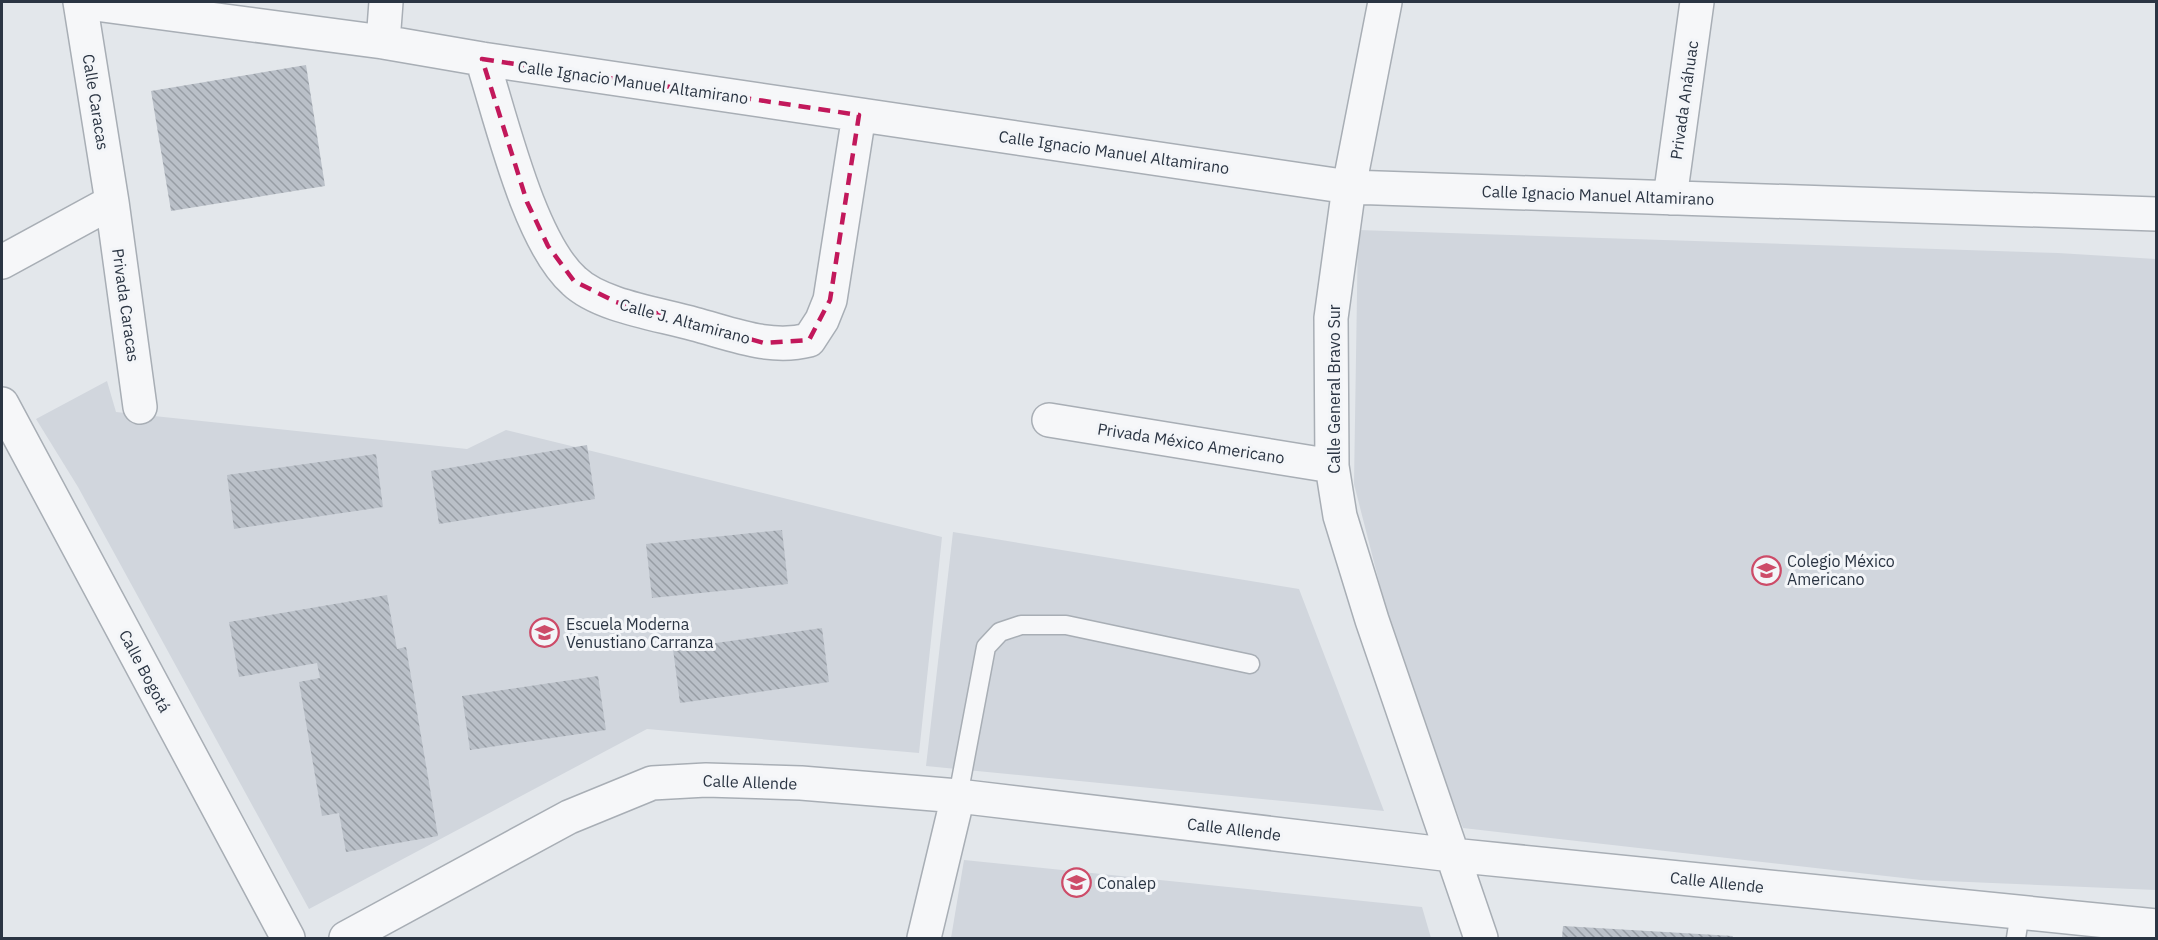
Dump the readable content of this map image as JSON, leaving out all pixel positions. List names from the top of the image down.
{
  "streets": {
    "street": [
      "Calle Ignacio Manuel Altamirano",
      "Privada Anáhuac",
      "Calle Caracas",
      "Privada Caracas",
      "Calle J. Altamirano",
      "Calle General Bravo Sur",
      "Privada México Americano",
      "Calle Bogotá",
      "Calle Allende"
    ]
  },
  "crossings": [
    ["Calle Ignacio Manuel Altamirano", "Privada Anáhuac"],
    ["Calle Ignacio Manuel Altamirano", "Calle Caracas"],
    ["Calle Ignacio Manuel Altamirano", "Calle J. Altamirano"],
    ["Calle Ignacio Manuel Altamirano", "Calle General Bravo Sur"],
    ["Calle Caracas", "Privada Caracas"],
    ["Calle General Bravo Sur", "Privada México Americano"],
    ["Calle General Bravo Sur", "Calle Allende"]
  ],
  "places": {
    "school or university": ["Colegio México Americano", "Escuela Moderna Venustiano Carranza", "Conalep"]
  }
}
